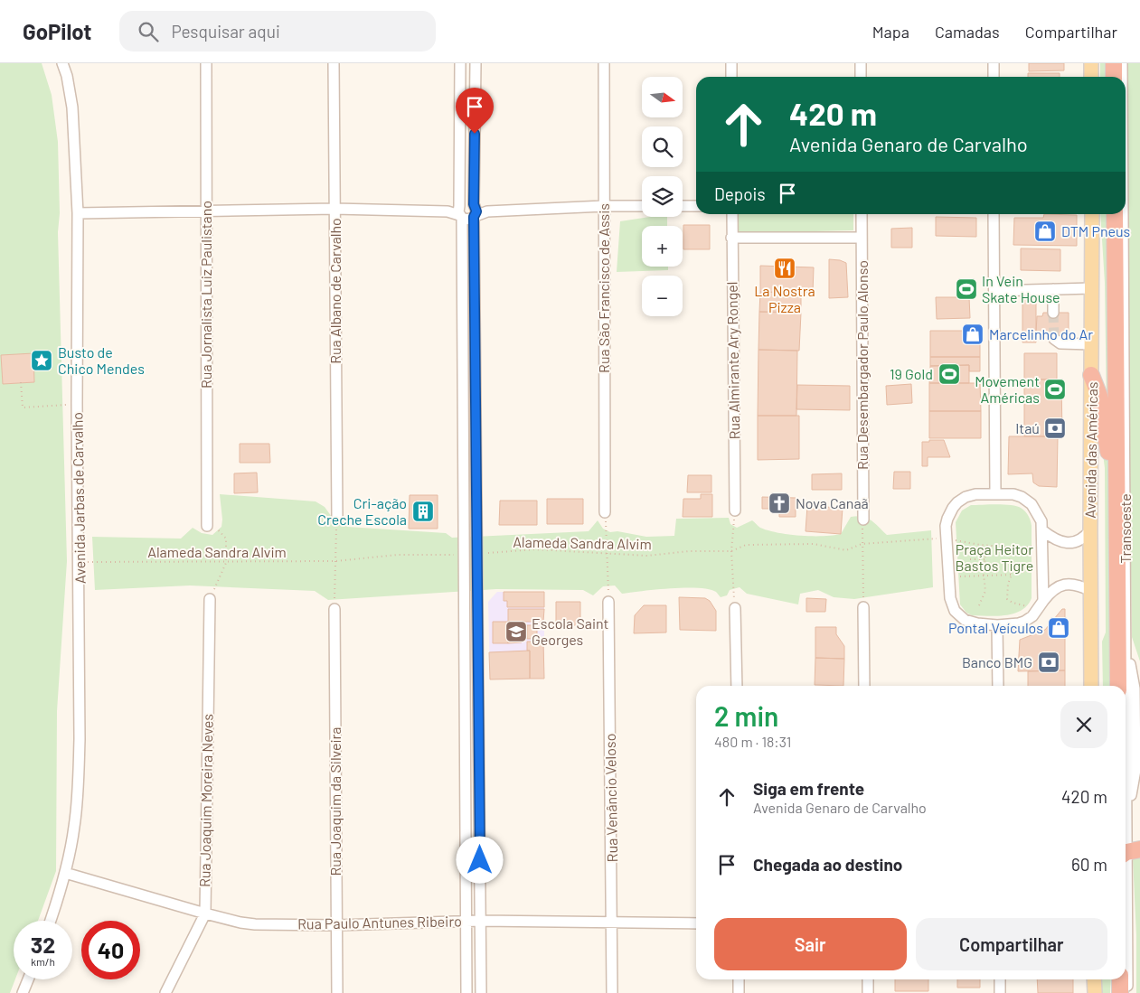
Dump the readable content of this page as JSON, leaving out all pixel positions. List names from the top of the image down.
{
  "streets": {
    "highway": ["Avenida das Américas"],
    "street": [
      "Rua São Francisco de Assis",
      "Rua Albano de Carvalho",
      "Rua Jornalista Luiz Paulistano",
      "Rua Almirante Ary Rongel",
      "Rua Desembargador Paulo Alonso",
      "Avenida Jarbas de Carvalho",
      "Transoeste",
      "Rua Venâncio Veloso",
      "Rua Joaquim Moreira Neves",
      "Rua Joaquim da Silveira",
      "Rua Paulo Antunes Ribeiro"
    ],
    "path": ["Alameda Sandra Alvim"]
  },
  "crossings": [
    ["Avenida Jarbas de Carvalho", "Alameda Sandra Alvim"],
    ["Avenida Jarbas de Carvalho", "Rua Paulo Antunes Ribeiro"],
    ["Rua Venâncio Veloso", "Rua Paulo Antunes Ribeiro"],
    ["Rua Joaquim Moreira Neves", "Rua Paulo Antunes Ribeiro"],
    ["Rua Joaquim da Silveira", "Rua Paulo Antunes Ribeiro"]
  ],
  "parks": ["Praça Heitor Bastos Tigre"],
  "places": {
    "shop": ["DTM Pneus", "Marcelinho do Ar", "Pontal Veículos"],
    "restaurant": ["La Nostra Pizza"],
    "sports": ["In Vein Skate House", "19 Gold", "Movement Américas"],
    "place": ["Busto de Chico Mendes"],
    "bank": ["Itaú", "Banco BMG"],
    "church": ["Nova Canaã"],
    "building": ["Cri-ação Creche Escola"],
    "school or university": ["Escola Saint Georges"]
  },
  "north": "right",
  "page": {
    "header": "GoPilot",
    "search": "Pesquisar aqui",
    "nav": ["Mapa", "Camadas", "Compartilhar"],
    "map_buttons": ["+", "−"],
    "turn": ["420 m", "Avenida Genaro de Carvalho"],
    "then": "Depois",
    "heading": ["2 min", "480 m · 18:31"],
    "list": [
      {
        "name": "Siga em frente",
        "note": "Avenida Genaro de Carvalho",
        "value": "420 m"
      },
      {
        "name": "Chegada ao destino",
        "value": "60 m"
      }
    ],
    "buttons": ["Sair", "Compartilhar"],
    "speed": "32 km/h",
    "limit": "40"
  }
}
